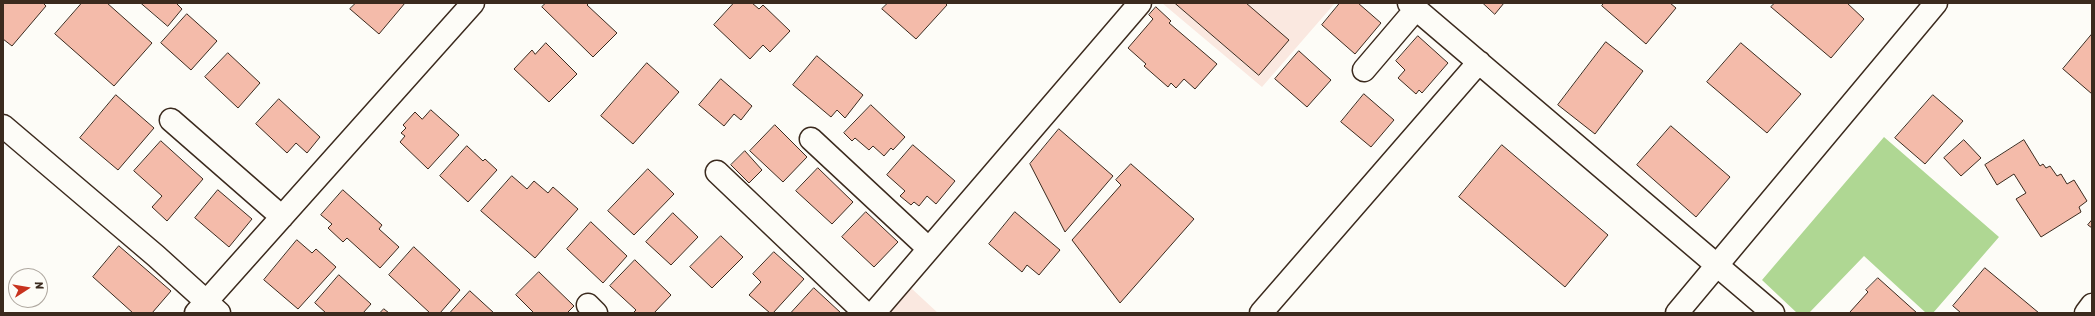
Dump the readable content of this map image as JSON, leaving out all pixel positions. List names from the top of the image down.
{
  "north": "right"
}
